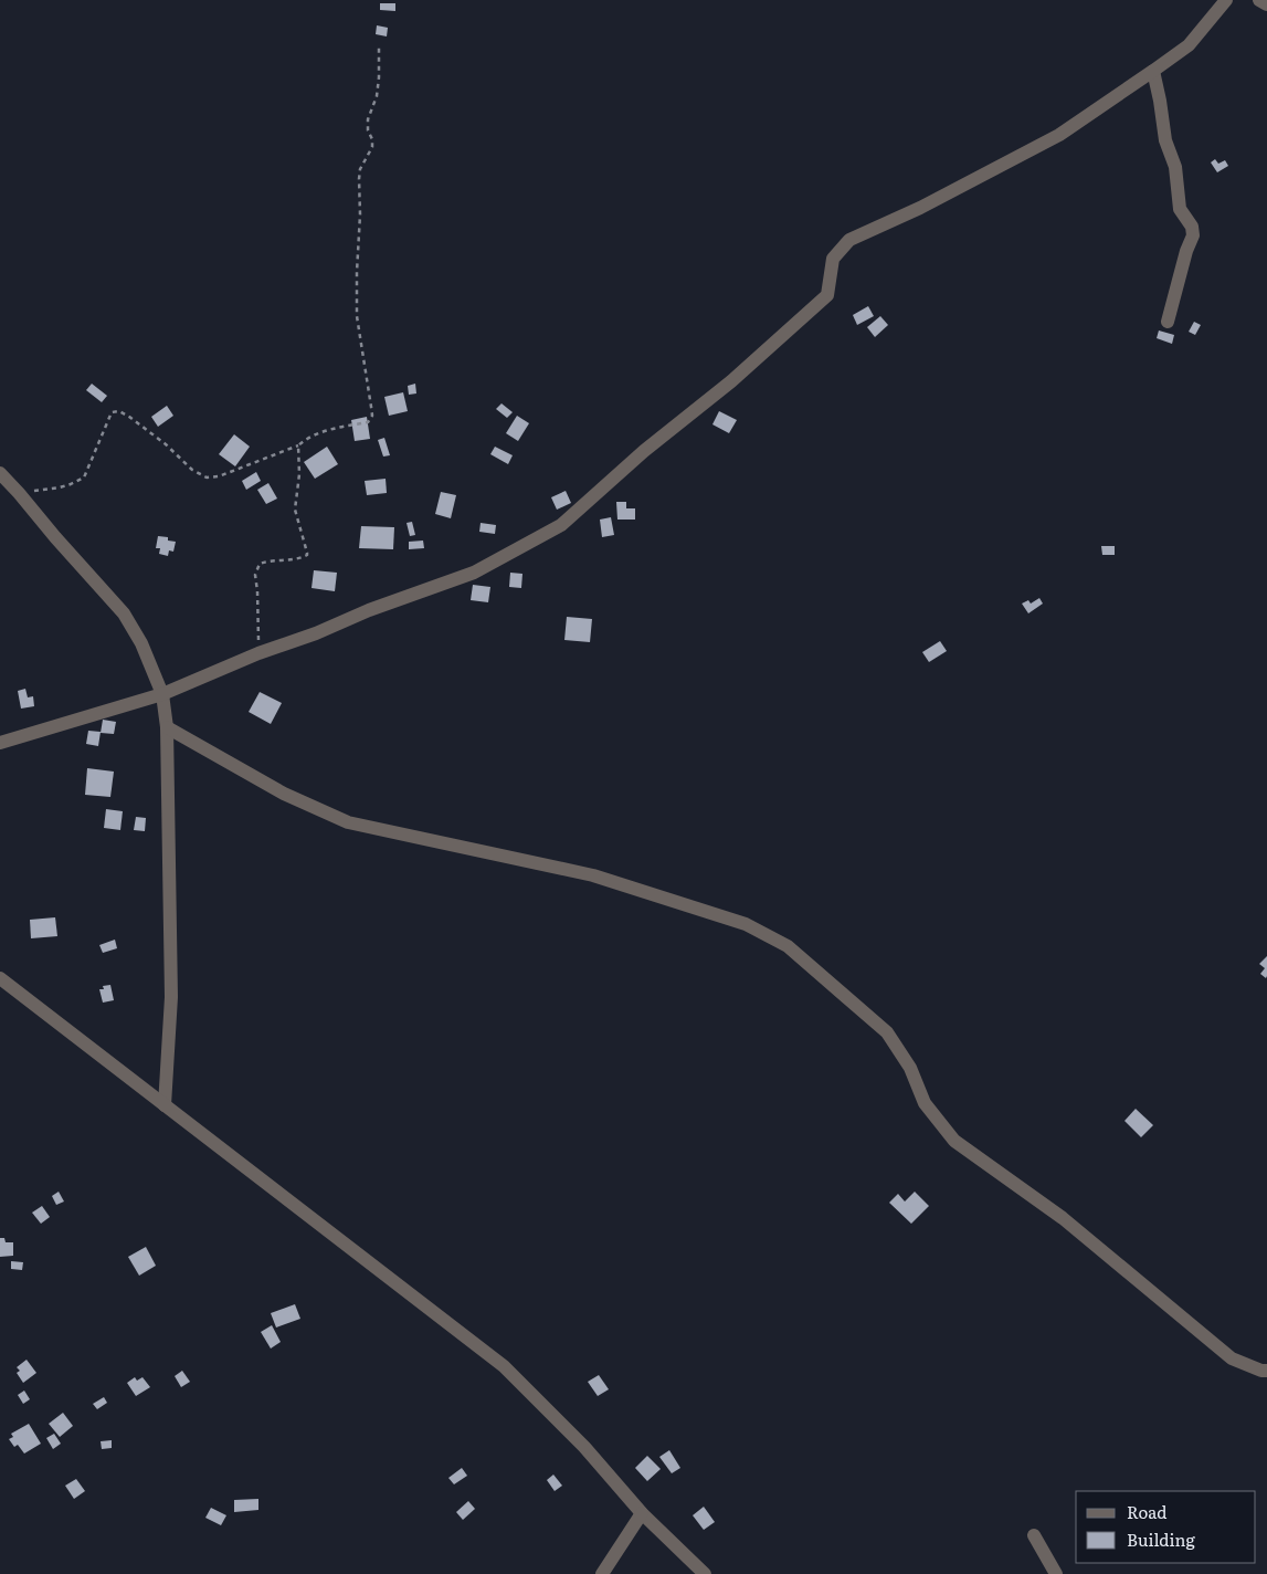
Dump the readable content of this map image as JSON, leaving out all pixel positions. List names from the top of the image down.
{
  "legend": ["Road", "Building"]
}
